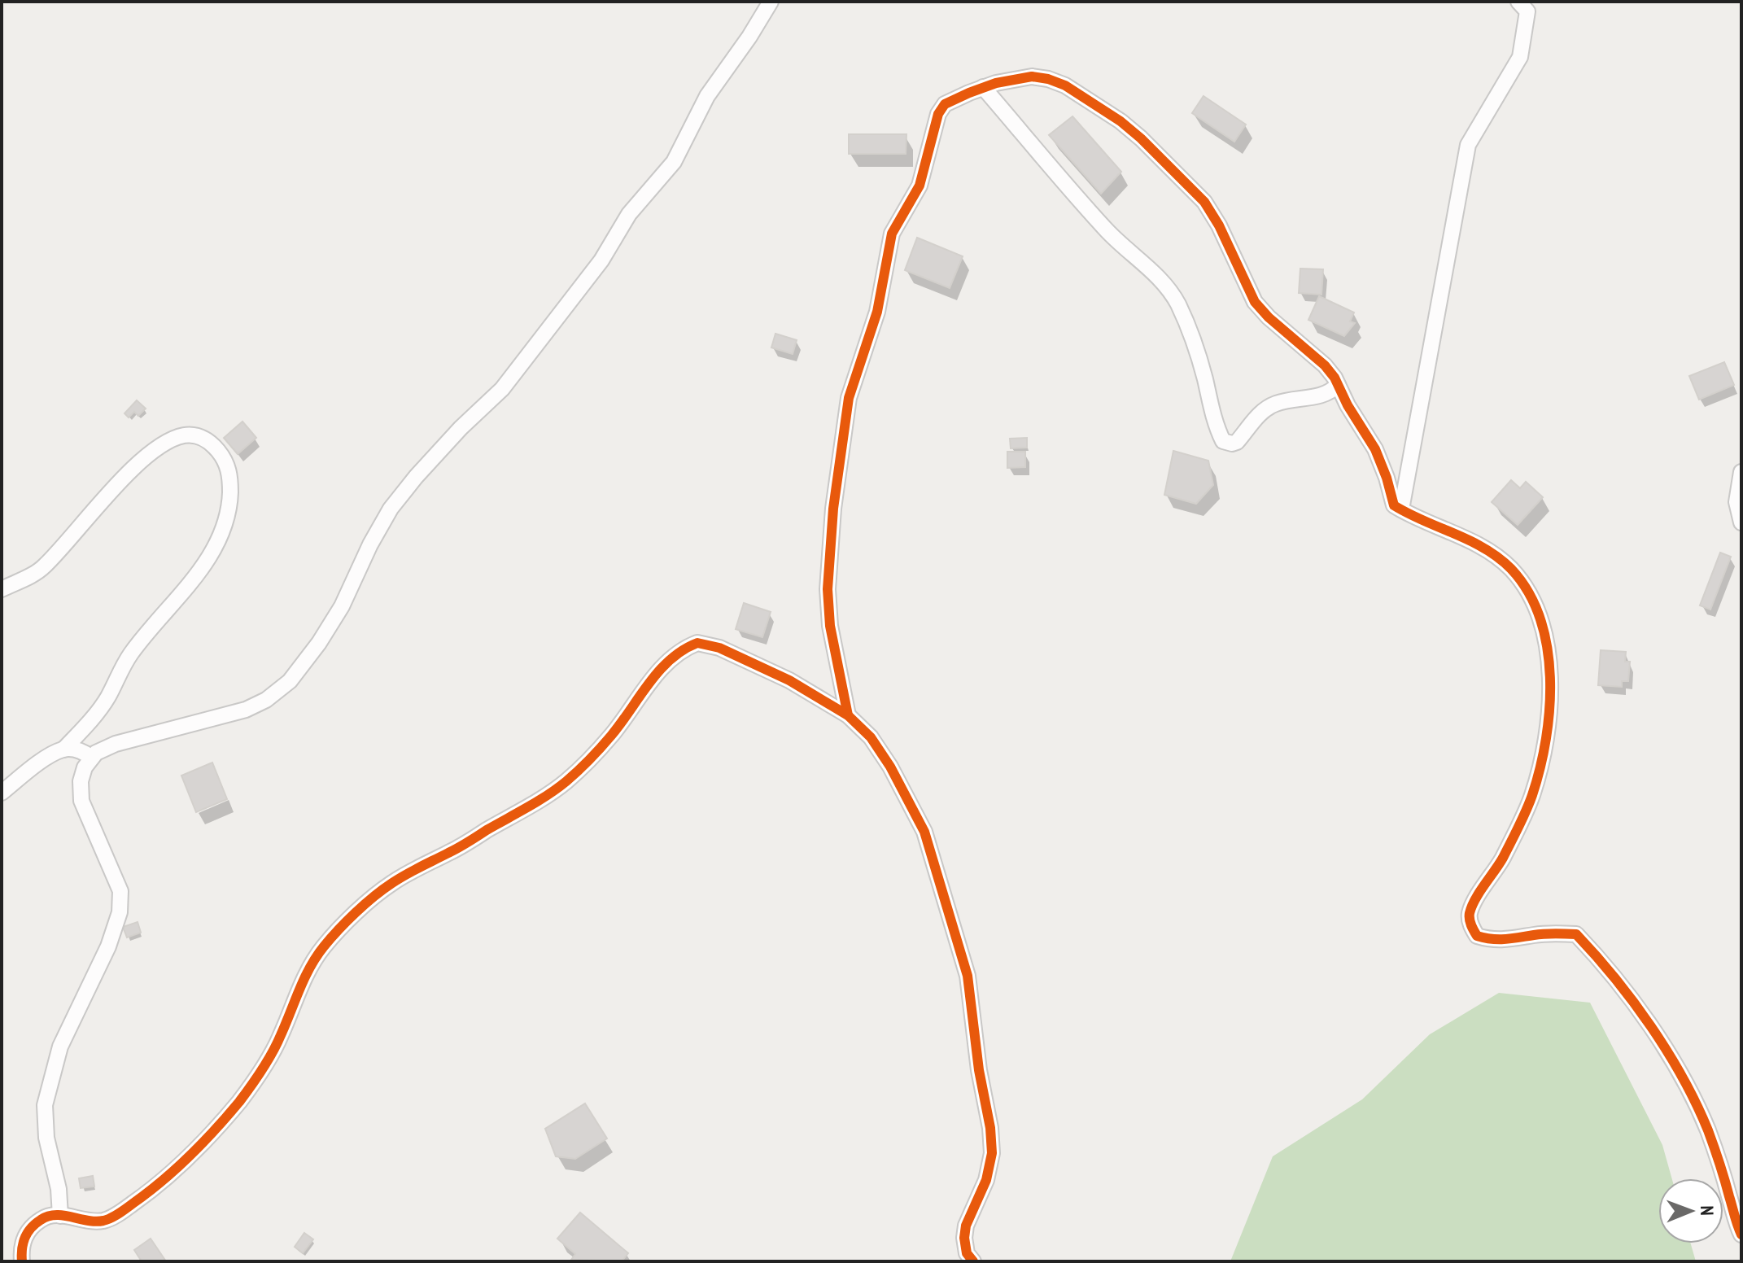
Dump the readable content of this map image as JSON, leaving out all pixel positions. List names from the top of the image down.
{
  "north": "right"
}
